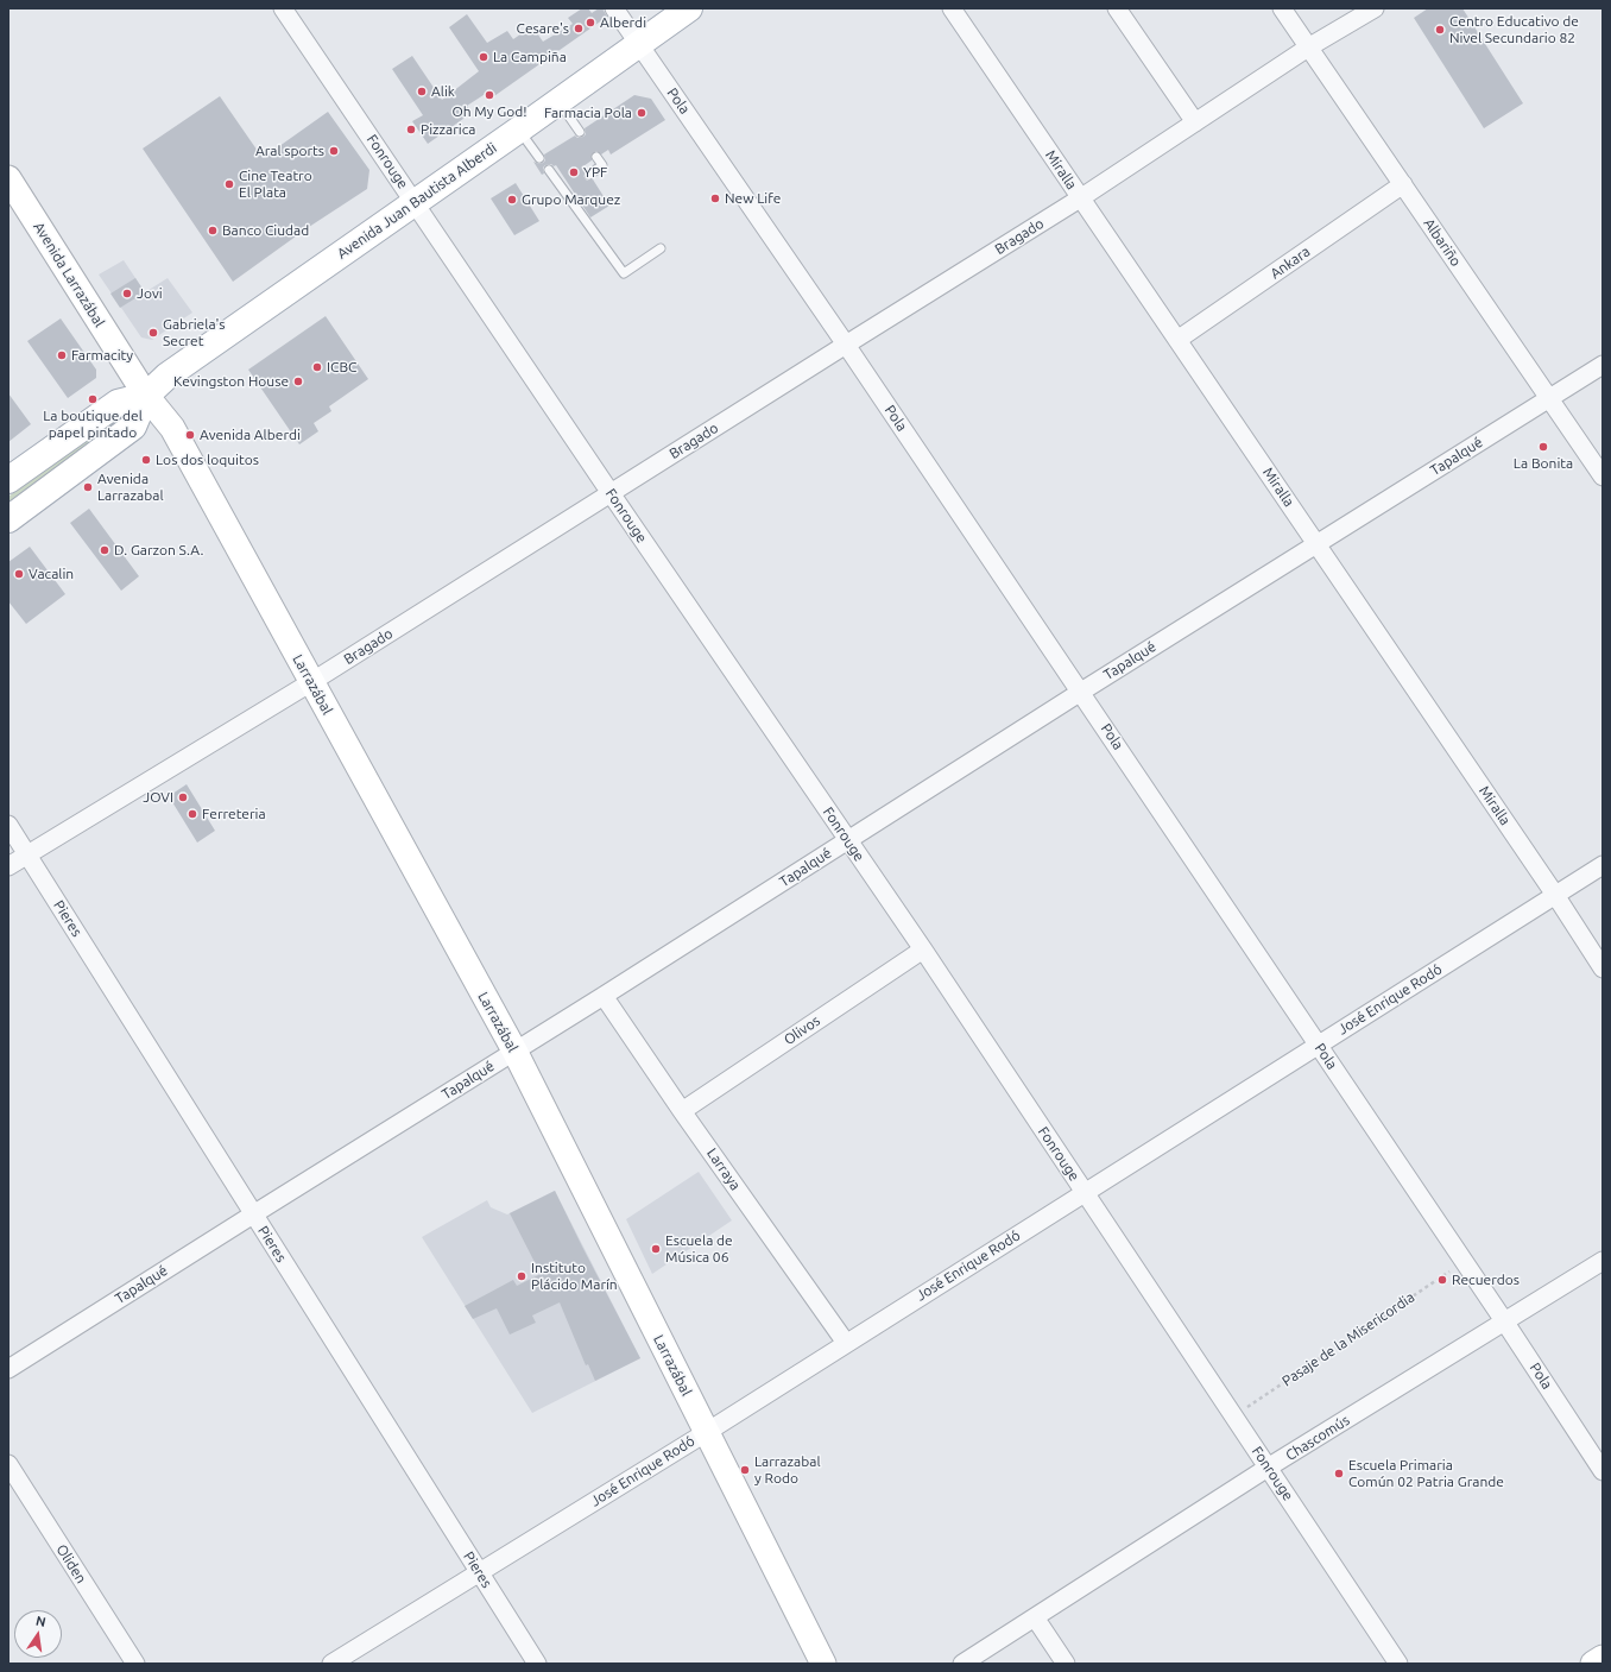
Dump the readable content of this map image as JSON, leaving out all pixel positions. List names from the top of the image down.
{
  "streets": {
    "main road": ["Avenida Juan Bautista Alberdi"],
    "street": [
      "Pola",
      "Fonrouge",
      "Miralla",
      "Bragado",
      "Albariño",
      "Ankara",
      "Avenida Larrazábal",
      "Tapalqué",
      "Larrazábal",
      "Pieres",
      "José Enrique Rodó",
      "Olivos",
      "Larraya",
      "Chascomús",
      "Oliden"
    ],
    "path": ["Pasaje de la Misericordia"]
  },
  "crossings": [
    ["Pola", "Avenida Juan Bautista Alberdi"],
    ["Pola", "Bragado"],
    ["Pola", "Tapalqué"],
    ["Pola", "José Enrique Rodó"],
    ["Pola", "Pasaje de la Misericordia"],
    ["Pola", "Chascomús"],
    ["Fonrouge", "Avenida Juan Bautista Alberdi"],
    ["Fonrouge", "Bragado"],
    ["Fonrouge", "Tapalqué"],
    ["Fonrouge", "José Enrique Rodó"],
    ["Fonrouge", "Olivos"],
    ["Fonrouge", "Pasaje de la Misericordia"],
    ["Fonrouge", "Chascomús"],
    ["Miralla", "Bragado"],
    ["Miralla", "Ankara"],
    ["Miralla", "Tapalqué"],
    ["Miralla", "José Enrique Rodó"],
    ["Avenida Juan Bautista Alberdi", "Avenida Larrazábal"],
    ["Avenida Juan Bautista Alberdi", "Larrazábal"],
    ["Bragado", "Albariño"],
    ["Bragado", "Larrazábal"],
    ["Bragado", "Pieres"],
    ["Albariño", "Ankara"],
    ["Albariño", "Tapalqué"],
    ["Avenida Larrazábal", "Larrazábal"],
    ["Tapalqué", "Larrazábal"],
    ["Tapalqué", "Pieres"],
    ["Tapalqué", "Larraya"],
    ["Larrazábal", "José Enrique Rodó"],
    ["Pieres", "José Enrique Rodó"],
    ["José Enrique Rodó", "Larraya"],
    ["Olivos", "Larraya"]
  ],
  "places": [
    "Alberdi",
    "Cesare's",
    "Centro Educativo de Nivel Secundario 82",
    "La Campiña",
    "Alik",
    "Oh My God!",
    "Farmacia Pola",
    "Pizzarica",
    "Aral sports",
    "YPF",
    "Cine Teatro El Plata",
    "New Life",
    "Grupo Marquez",
    "Banco Ciudad",
    "Jovi",
    "Gabriela's Secret",
    "Farmacity",
    "ICBC",
    "Kevingston House",
    "La boutique del papel pintado",
    "Avenida Alberdi",
    "La Bonita",
    "Los dos loquitos",
    "Avenida Larrazabal",
    "D. Garzon S.A.",
    "Vacalin",
    "JOVI",
    "Ferreteria",
    "Escuela de Música 06",
    "Instituto Plácido Marín",
    "Recuerdos",
    "Larrazabal y Rodo",
    "Escuela Primaria Común 02 Patria Grande"
  ],
  "north": "top"
}
